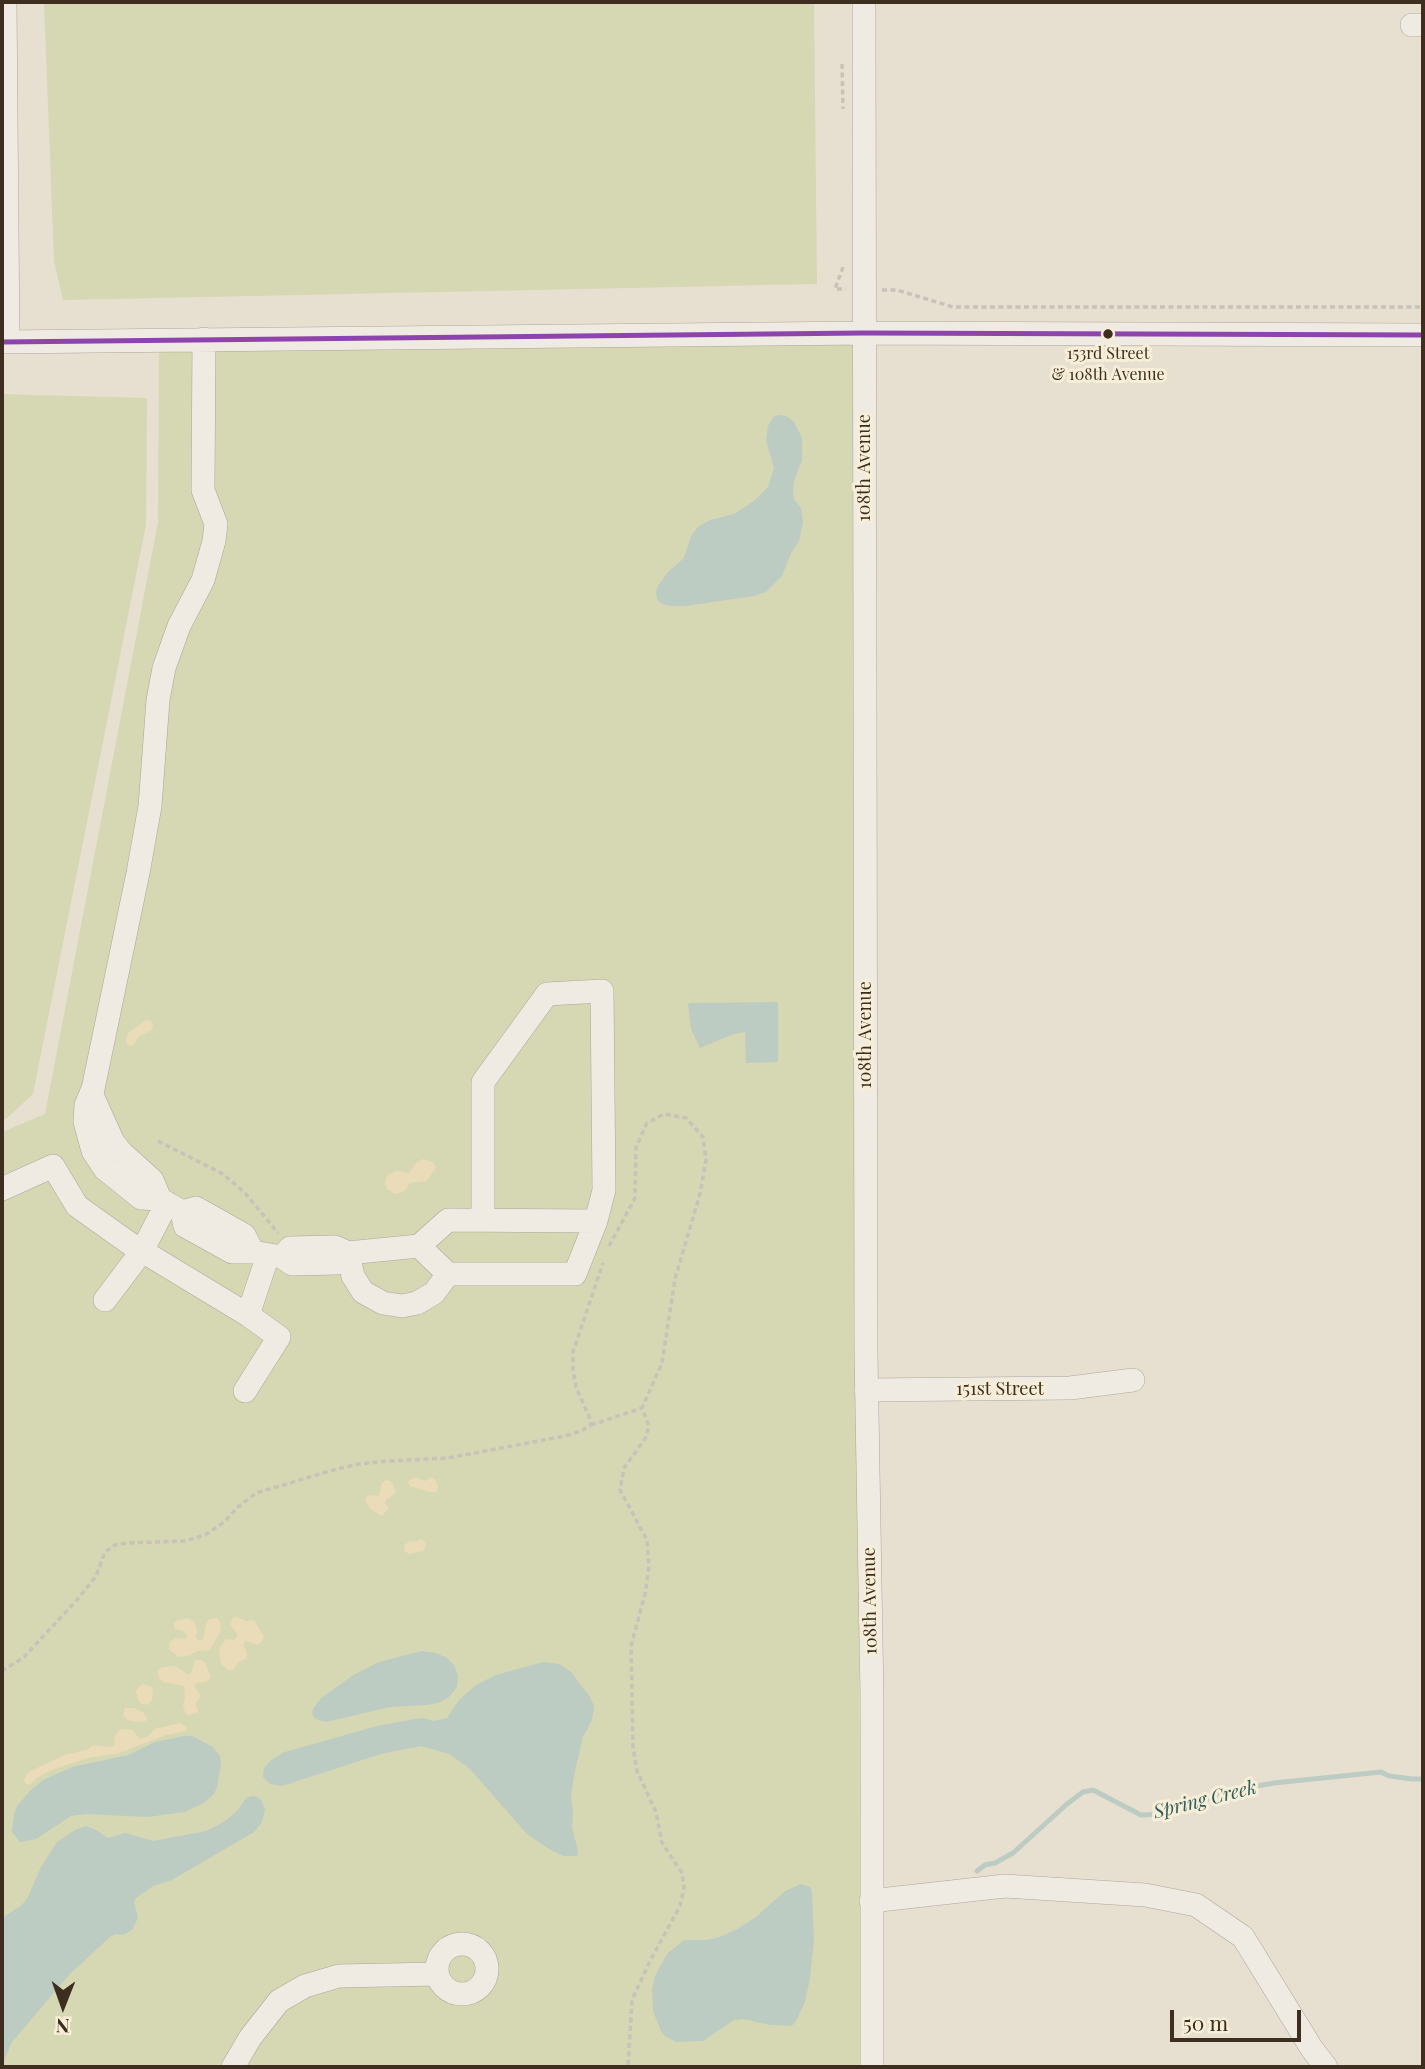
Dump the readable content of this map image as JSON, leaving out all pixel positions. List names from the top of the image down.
{
  "streets": {
    "street": ["108th Avenue", "151st Street"]
  },
  "crossings": [
    ["108th Avenue", "151st Street"]
  ],
  "water": ["Spring Creek"],
  "places": ["153rd Street & 108th Avenue"],
  "scale_bar": "50 m",
  "north": "bottom"
}
